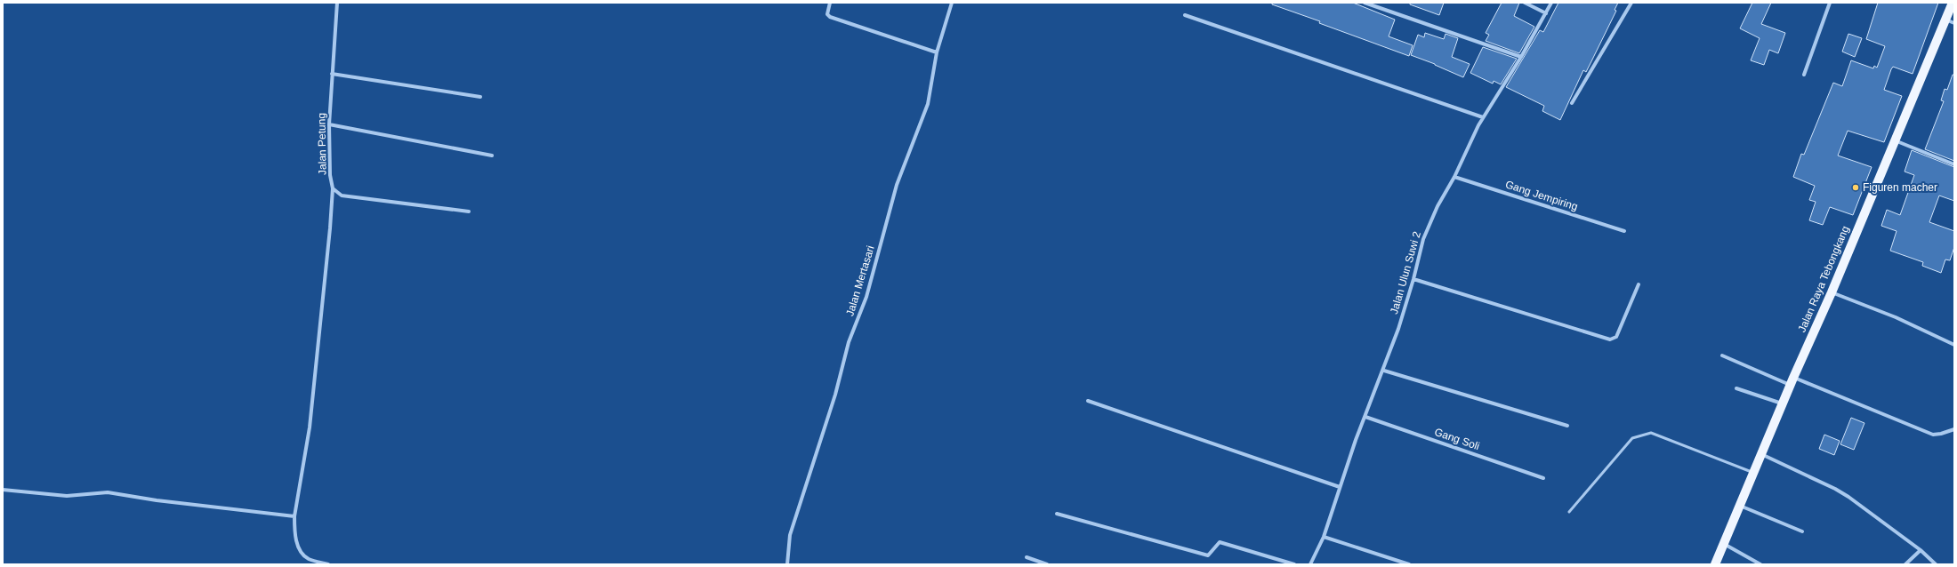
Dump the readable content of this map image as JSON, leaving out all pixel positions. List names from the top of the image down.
{
  "streets": {
    "main road": ["Jalan Raya Tebongkang"],
    "street": [
      "Jalan Petung",
      "Gang Jempiring",
      "Jalan Ulun Suwi 2",
      "Jalan Mertasari",
      "Gang Soli"
    ]
  },
  "crossings": [
    ["Gang Jempiring", "Jalan Ulun Suwi 2"],
    ["Jalan Ulun Suwi 2", "Gang Soli"]
  ],
  "places": ["Figuren macher"]
}
